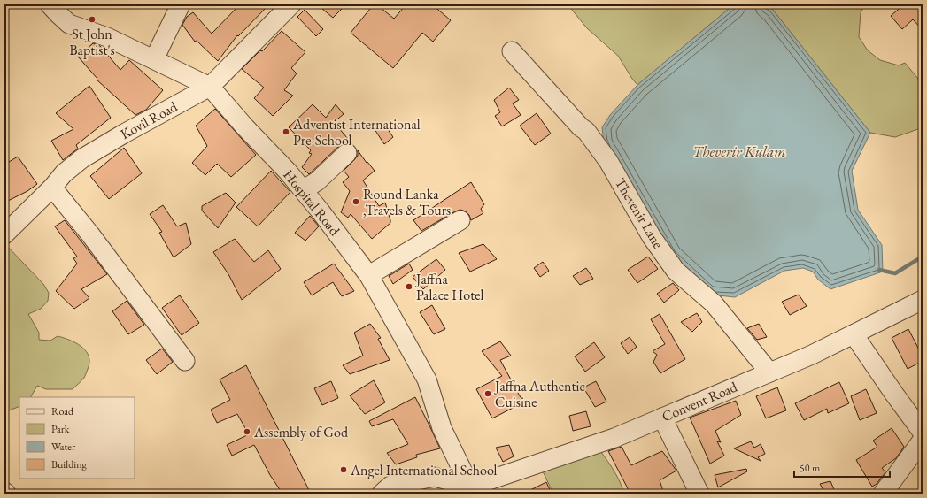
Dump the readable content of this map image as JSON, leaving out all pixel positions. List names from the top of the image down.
{
  "streets": {
    "street": [
      "Kovil Road",
      "Hospital Road",
      "Thevenir Lane",
      "Convent Road"
    ]
  },
  "crossings": [
    ["Kovil Road", "Hospital Road"],
    ["Hospital Road", "Convent Road"],
    ["Thevenir Lane", "Convent Road"]
  ],
  "water": ["Theverir Kulam"],
  "places": [
    "St John Baptist's",
    "Adventist International Pre-School",
    "Round Lanka ,Travels & Tours",
    "Jaffna Palace Hotel",
    "Jaffna Authentic Cuisine",
    "Assembly of God",
    "Angel International School"
  ],
  "legend": [
    "Road",
    "Park",
    "Water",
    "Building"
  ],
  "scale_bar": "50 m"
}
